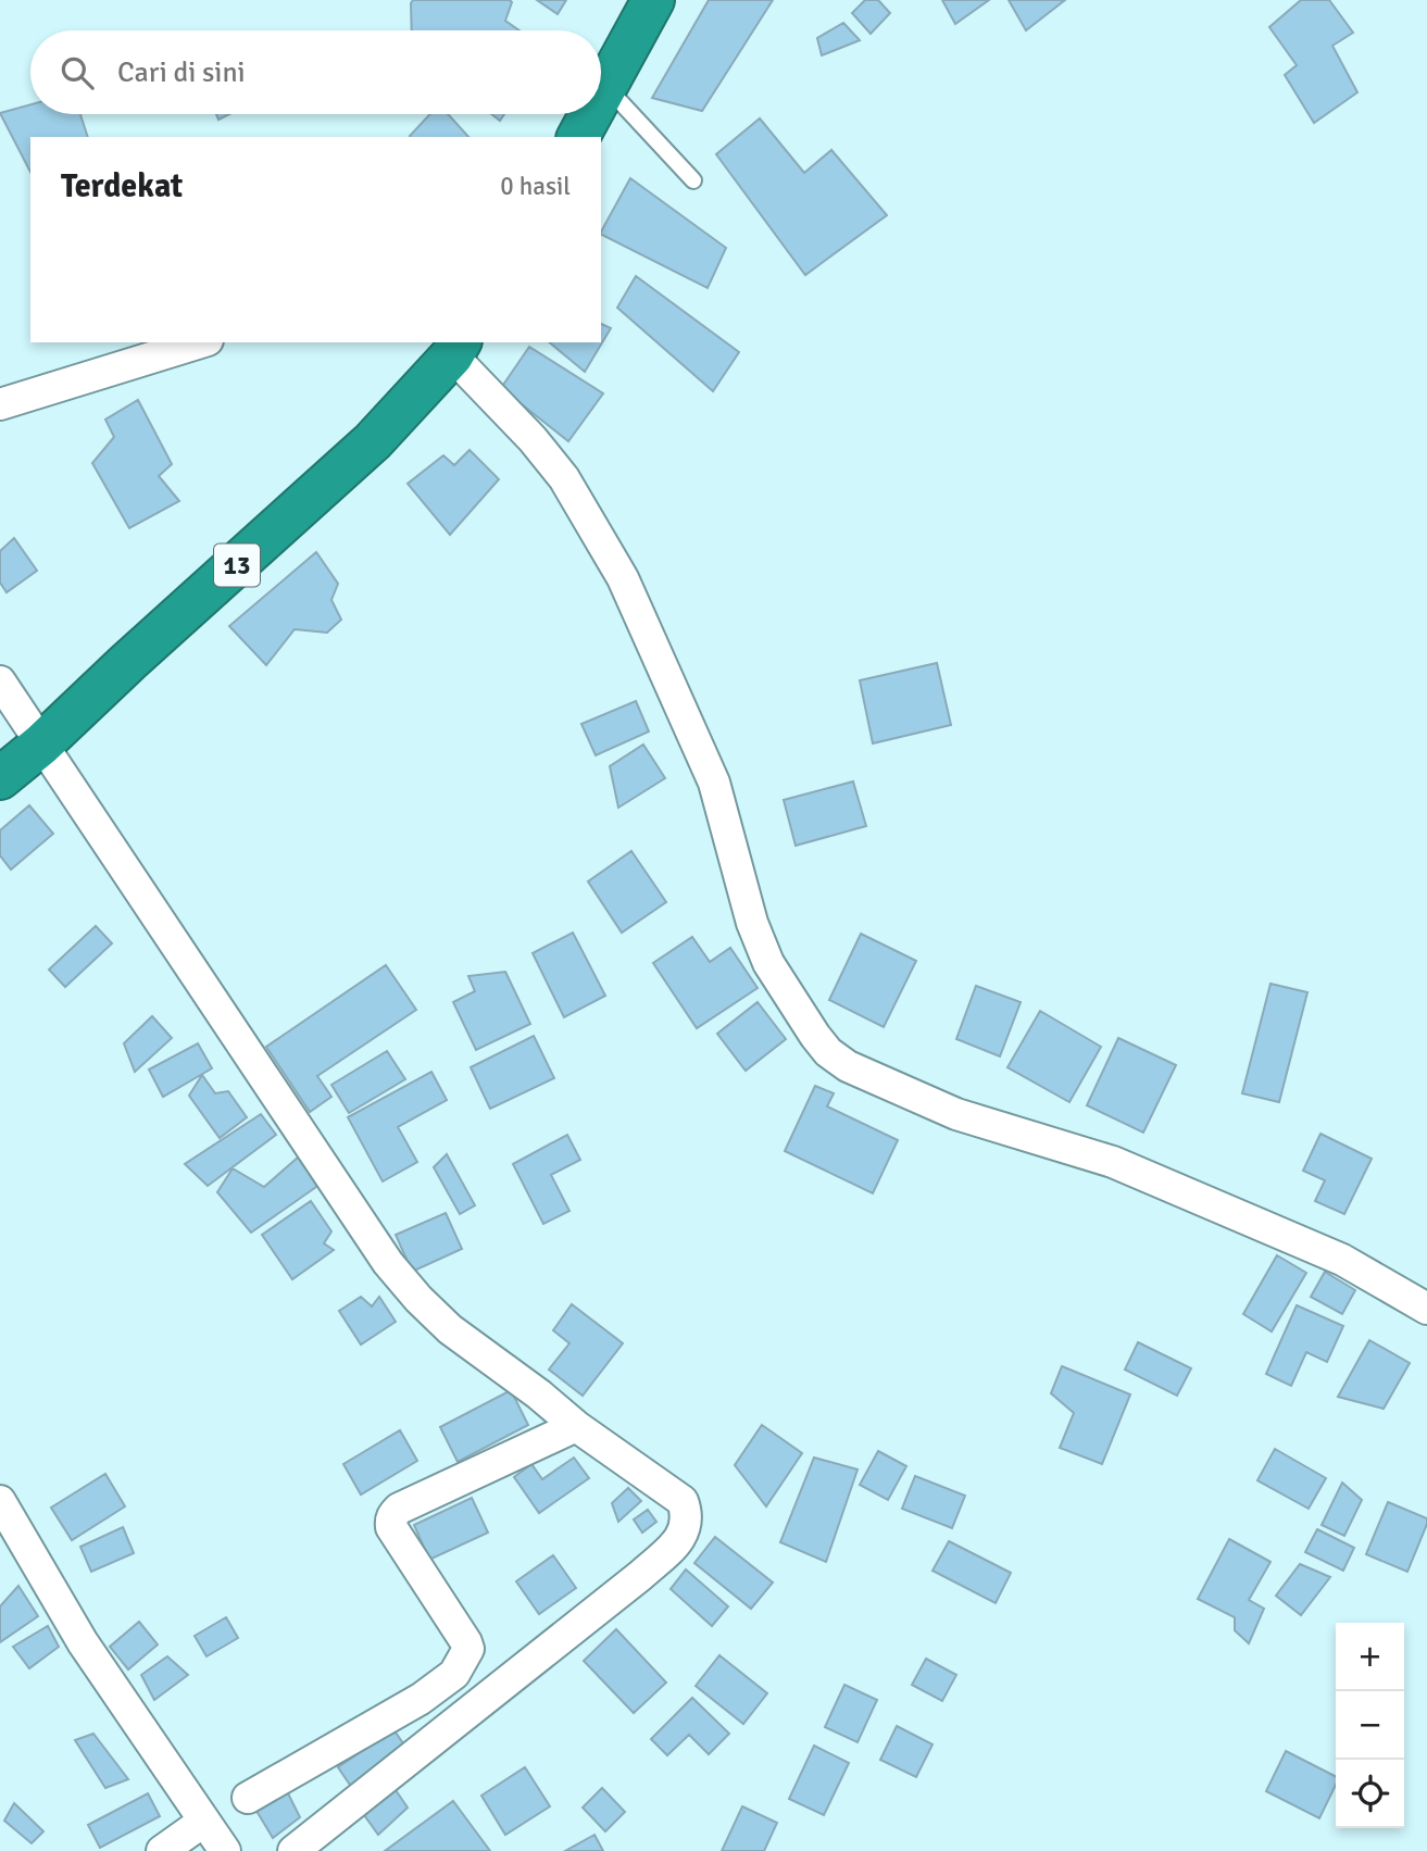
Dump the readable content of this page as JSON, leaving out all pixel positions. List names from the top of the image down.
{
  "streets": {
    "highway": ["13"]
  },
  "page": {
    "search": "Cari di sini",
    "heading": ["Terdekat", "0 hasil"],
    "map_buttons": ["+", "−"]
  }
}
